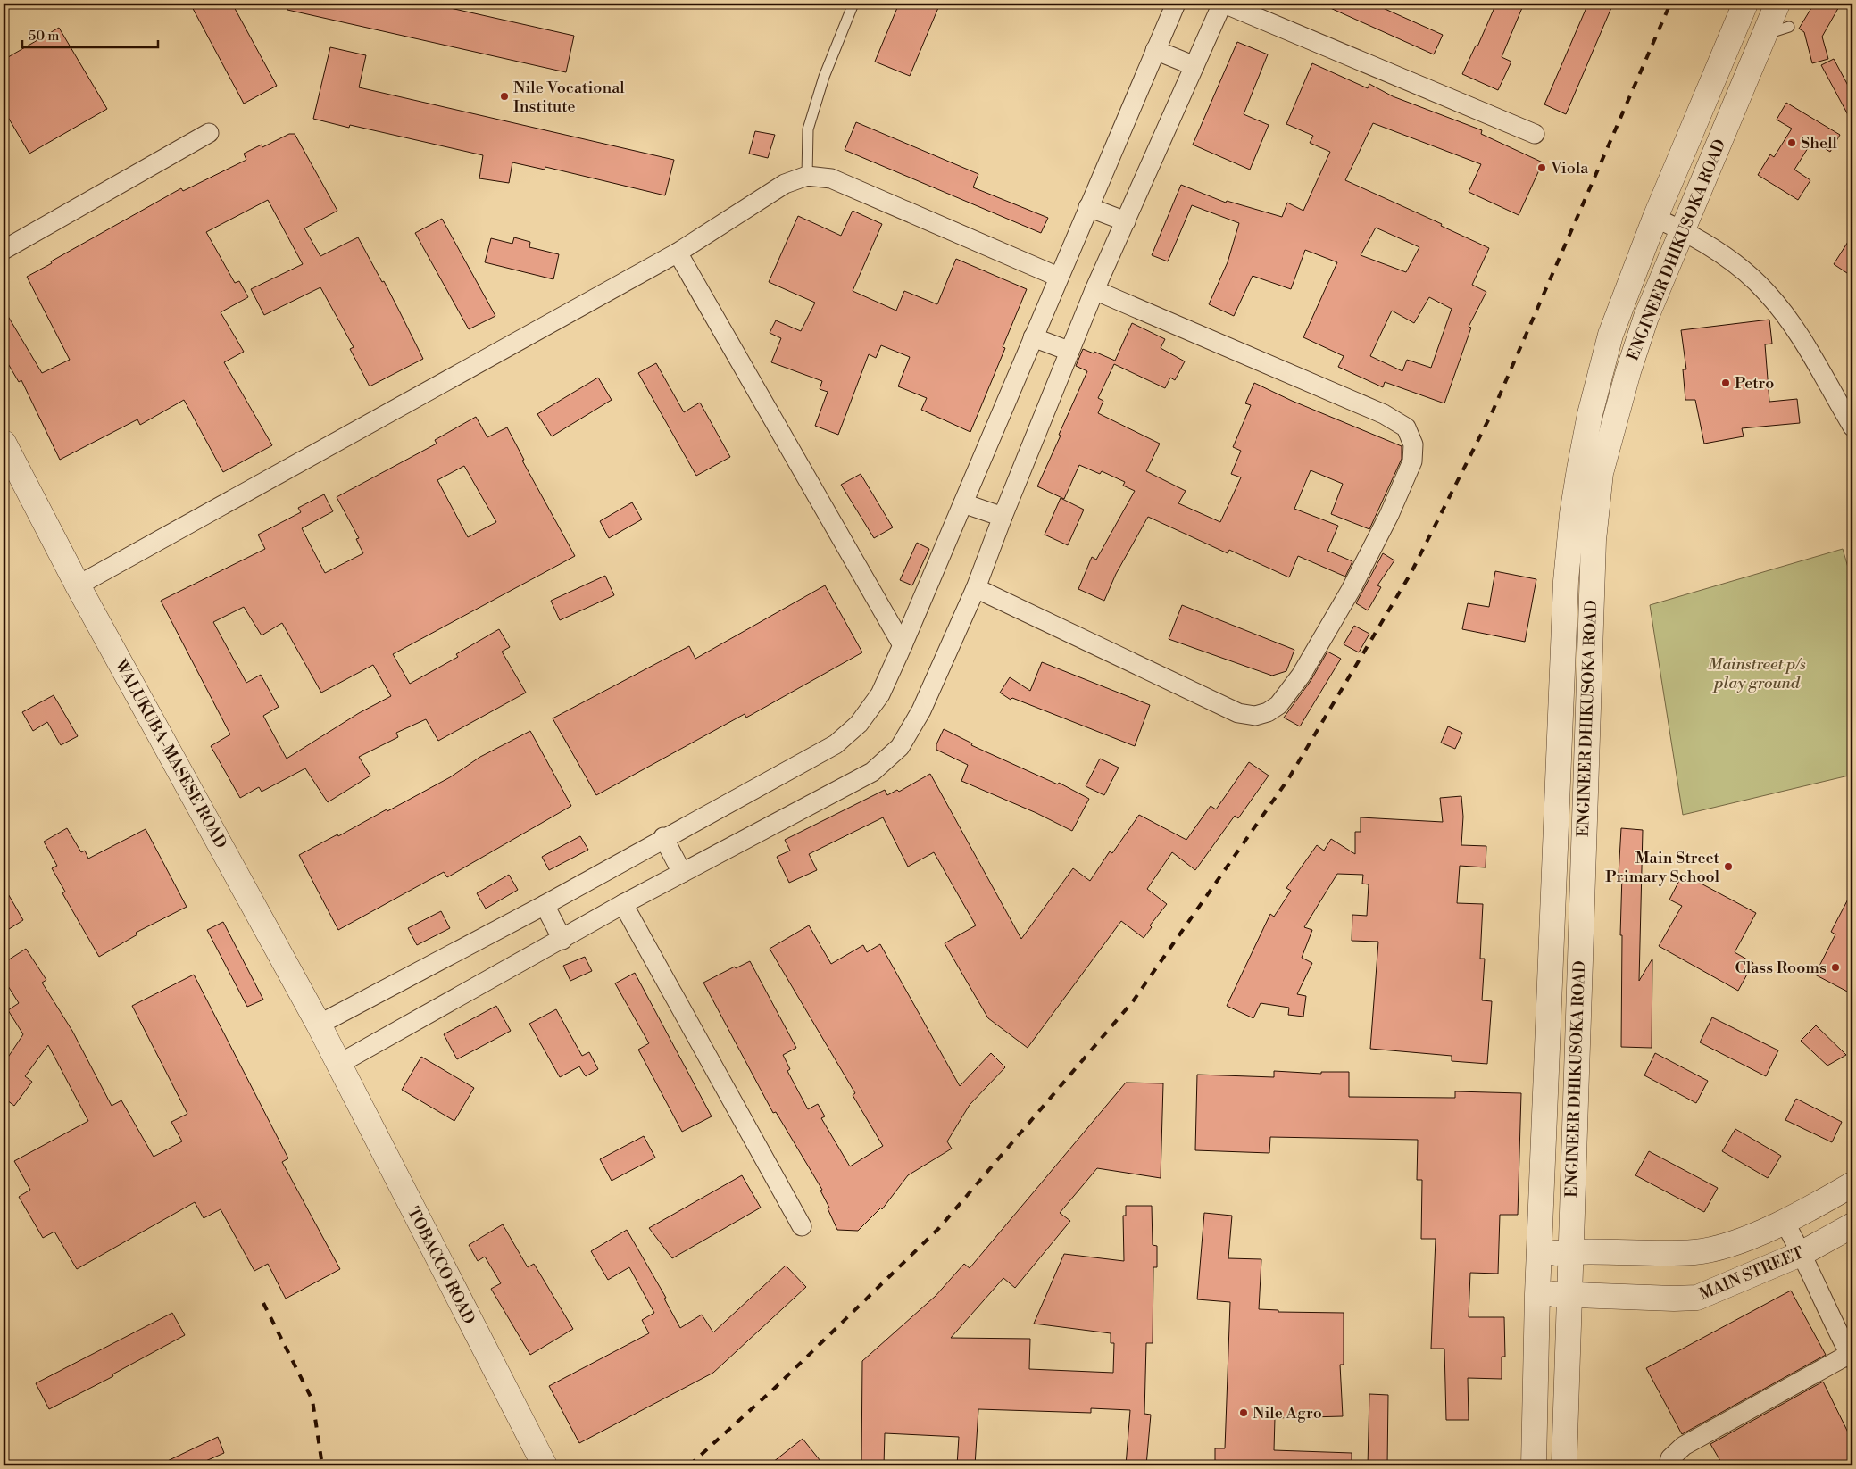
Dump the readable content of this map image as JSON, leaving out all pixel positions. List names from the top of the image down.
{
  "streets": {
    "street": [
      "ENGINEER DHIKUSOKA ROAD",
      "WALUKUBA-MASESE ROAD",
      "TOBACCO ROAD",
      "MAIN STREET"
    ]
  },
  "crossings": [
    ["ENGINEER DHIKUSOKA ROAD", "MAIN STREET"],
    ["WALUKUBA-MASESE ROAD", "TOBACCO ROAD"]
  ],
  "parks": ["Mainstreet p/s play ground"],
  "places": [
    "Nile Vocational Institute",
    "Shell",
    "Viola",
    "Petro",
    "Main Street Primary School",
    "Class Rooms",
    "Nile Agro"
  ],
  "scale_bar": "50 m"
}
